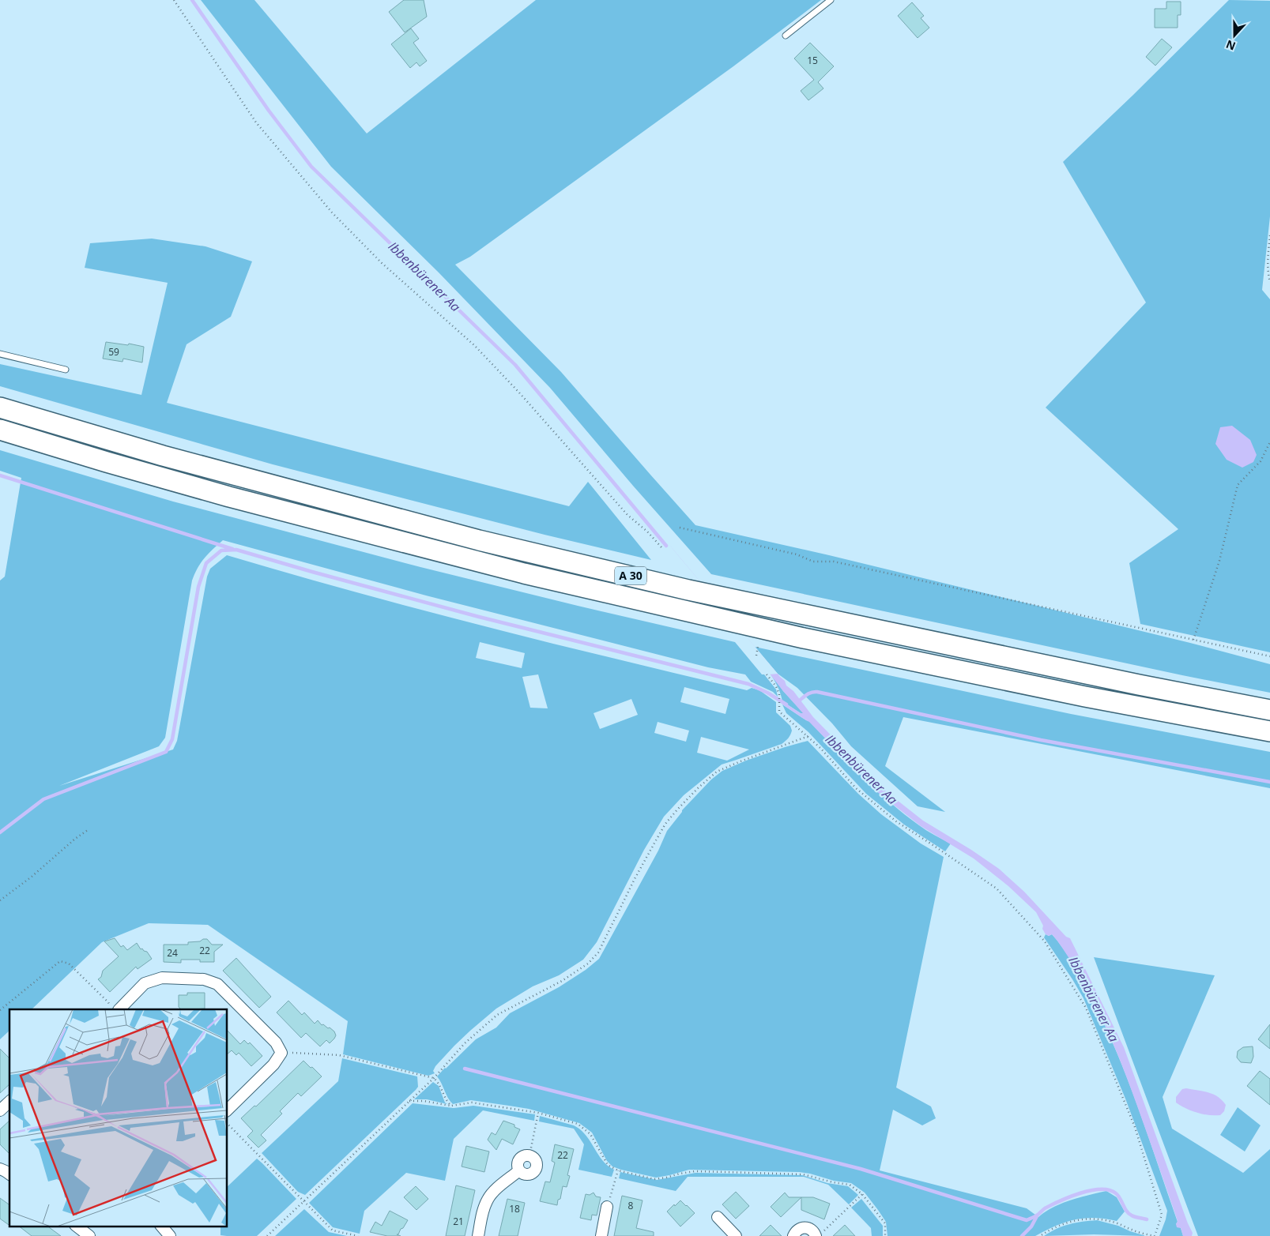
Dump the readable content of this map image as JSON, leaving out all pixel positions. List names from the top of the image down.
{
  "streets": {
    "highway": ["A 30"]
  },
  "water": ["Ibbenbürener Aa"],
  "house_numbers": [
    "15",
    "59",
    "22",
    "24",
    "22",
    "8",
    "18",
    "21"
  ],
  "north": "bottom"
}
